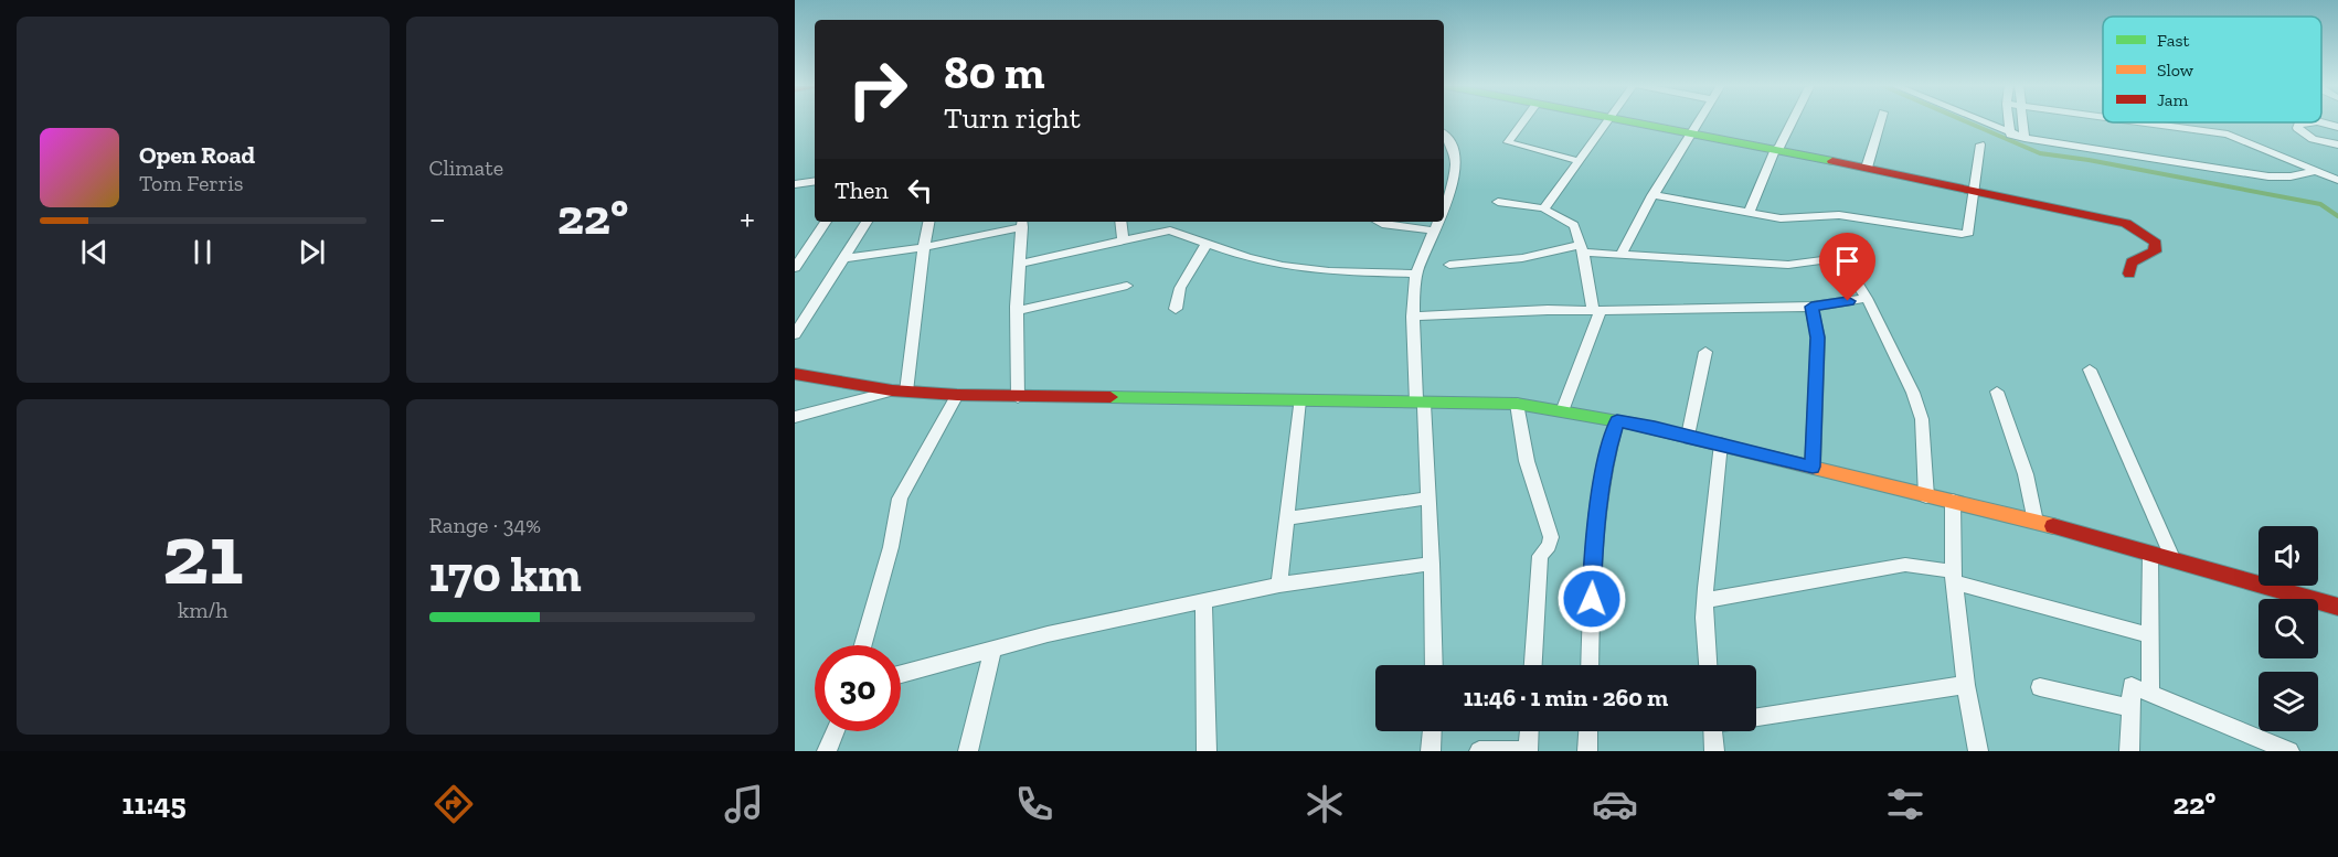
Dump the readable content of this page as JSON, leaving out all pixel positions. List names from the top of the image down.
{
  "legend": ["Fast", "Slow", "Jam"],
  "page": {
    "tile": [
      "Climate",
      ["21", "km/h"],
      ["Range · 34%", "170 km"]
    ],
    "turn": ["80 m", "Turn right"],
    "song": ["Open Road", "Tom Ferris"],
    "then": "Then",
    "heat": ["−", "22°", "+"],
    "limit": "30",
    "trip": "11:46 · 1 min · 260 m",
    "tabs": ["11:45", "22°"]
  }
}
